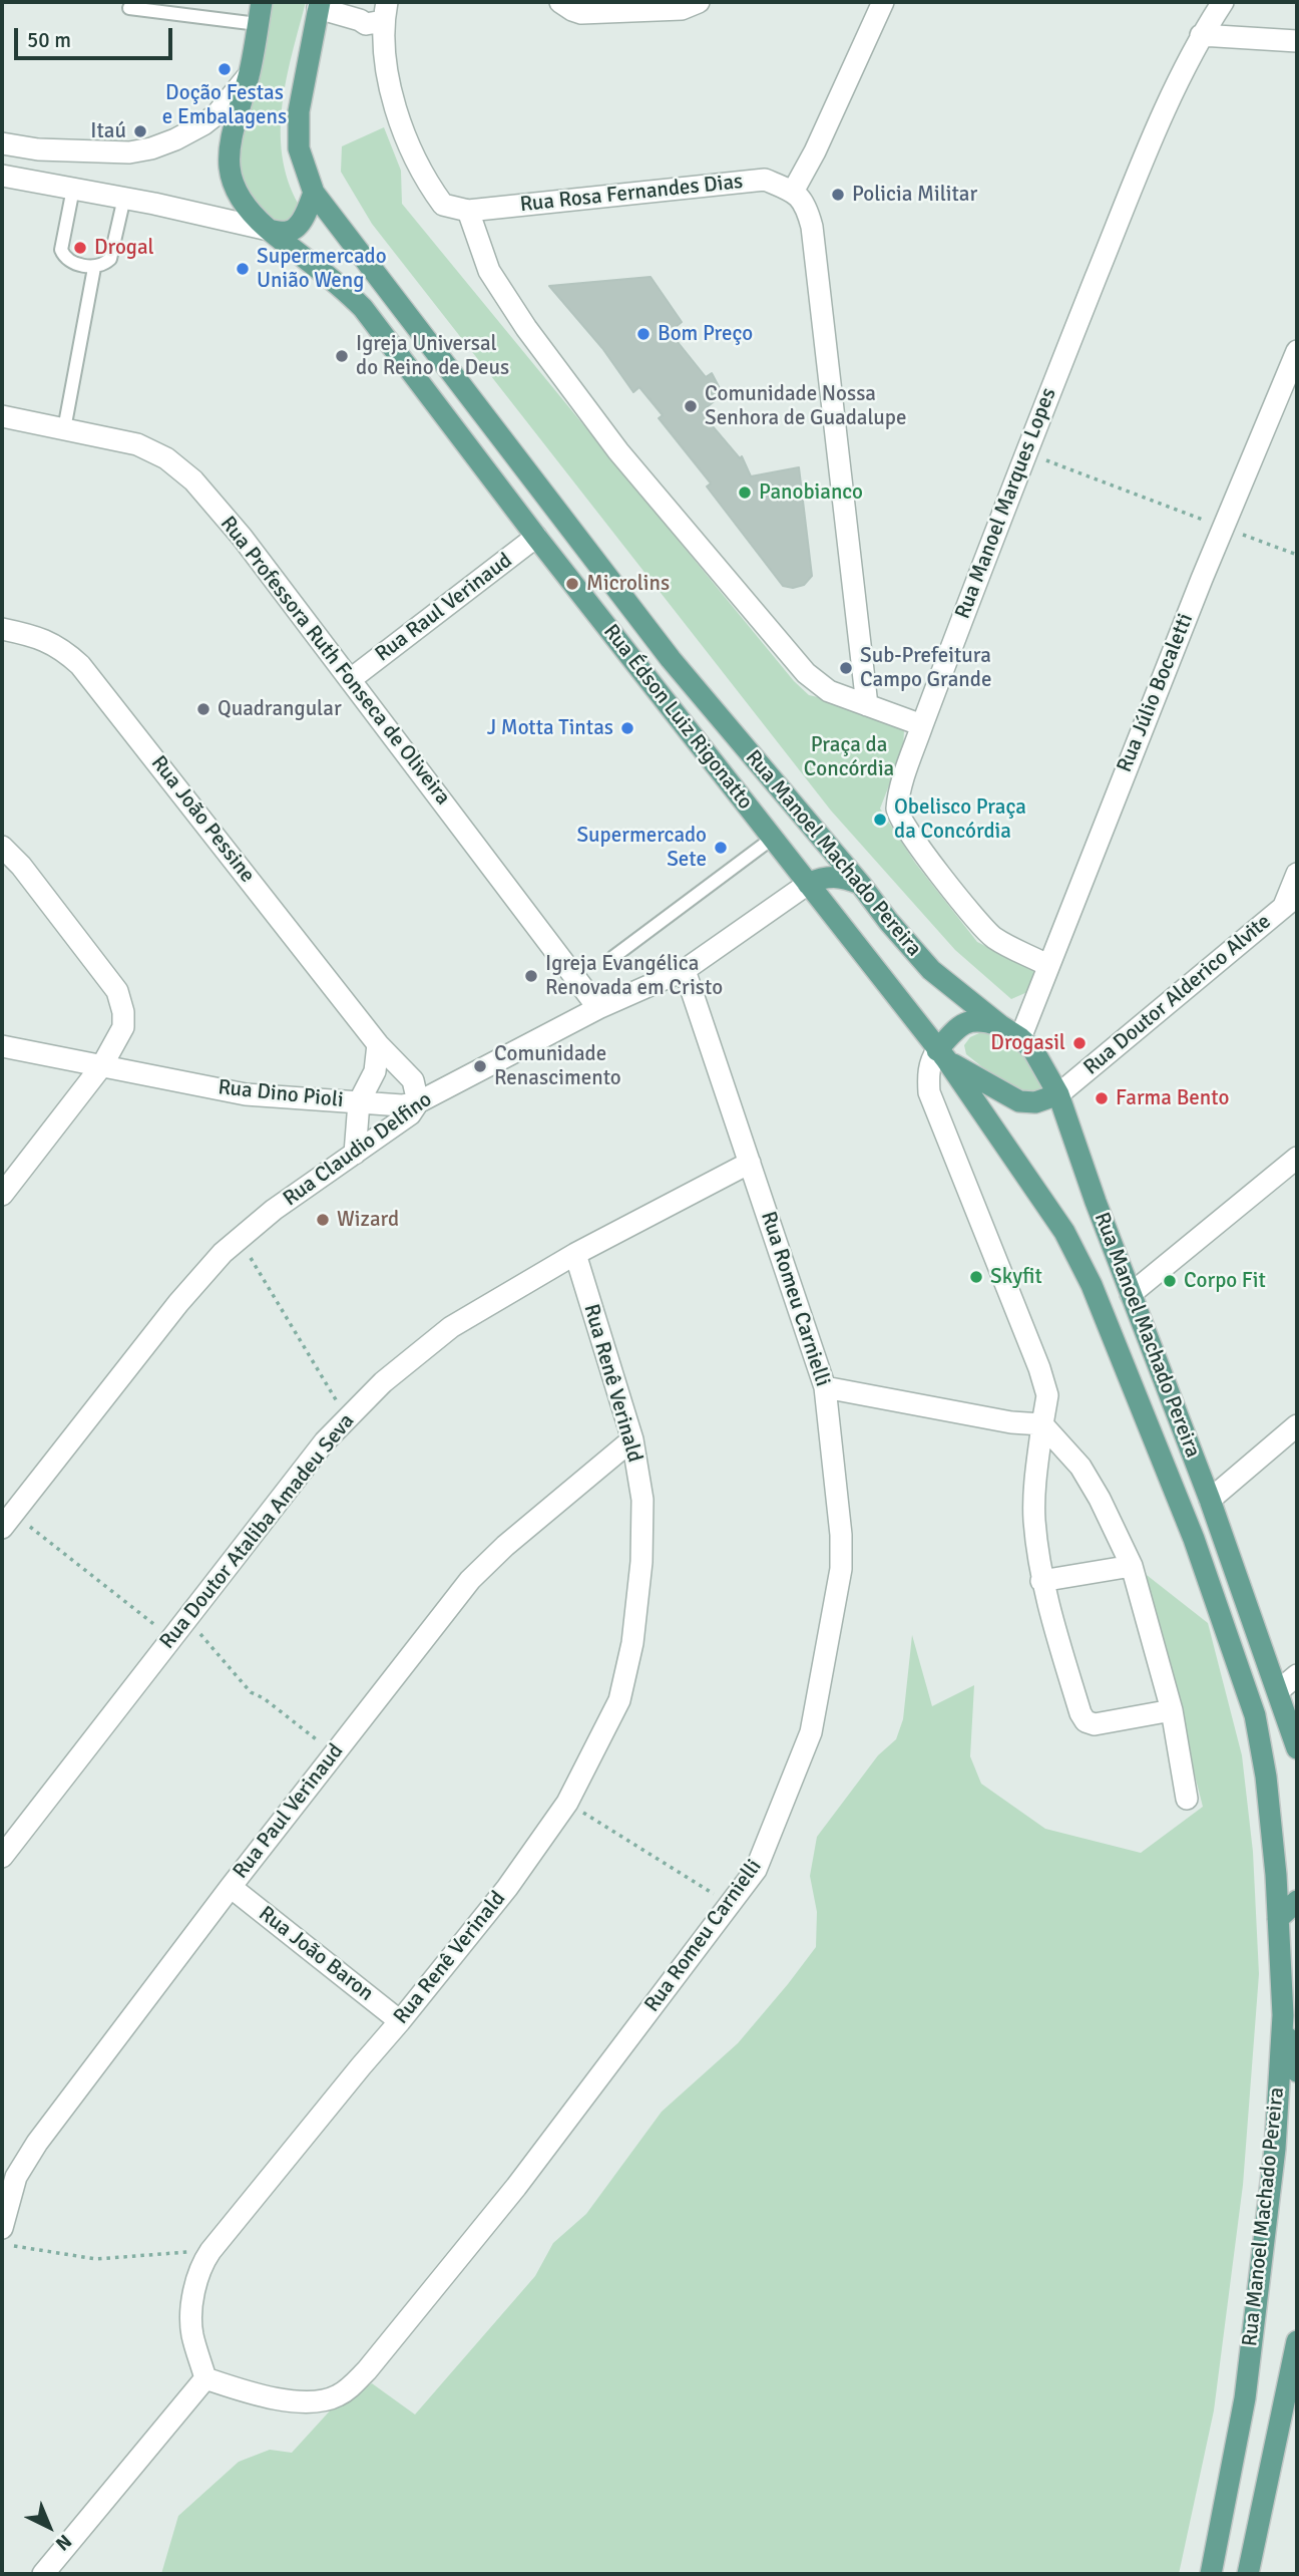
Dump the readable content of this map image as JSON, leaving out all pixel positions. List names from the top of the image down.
{
  "streets": {
    "main road": ["Rua Édson Luiz Rigonatto", "Rua Manoel Machado Pereira"],
    "street": [
      "Rua Rosa Fernandes Dias",
      "Rua Manoel Marques Lopes",
      "Rua Raul Verinaud",
      "Rua Professora Ruth Fonseca de Oliveira",
      "Rua Júlio Bocaletti",
      "Rua João Pessine",
      "Rua Doutor Alderico Alvite",
      "Rua Dino Pioli",
      "Rua Claudio Delfino",
      "Rua Romeu Carnielli",
      "Rua Renê Verinald",
      "Rua Doutor Ataliba Amadeu Seva",
      "Rua Paul Verinaud",
      "Rua João Baron"
    ]
  },
  "crossings": [
    ["Rua Manoel Marques Lopes", "Rua Júlio Bocaletti"],
    ["Rua Raul Verinaud", "Rua Professora Ruth Fonseca de Oliveira"],
    ["Rua Raul Verinaud", "Rua Édson Luiz Rigonatto"],
    ["Rua Professora Ruth Fonseca de Oliveira", "Rua Claudio Delfino"],
    ["Rua Júlio Bocaletti", "Rua Manoel Machado Pereira"],
    ["Rua Édson Luiz Rigonatto", "Rua Manoel Machado Pereira"],
    ["Rua Édson Luiz Rigonatto", "Rua Claudio Delfino"],
    ["Rua João Pessine", "Rua Dino Pioli"],
    ["Rua João Pessine", "Rua Claudio Delfino"],
    ["Rua Manoel Machado Pereira", "Rua Doutor Alderico Alvite"],
    ["Rua Dino Pioli", "Rua Claudio Delfino"],
    ["Rua Claudio Delfino", "Rua Romeu Carnielli"],
    ["Rua Romeu Carnielli", "Rua Renê Verinald"],
    ["Rua Romeu Carnielli", "Rua Doutor Ataliba Amadeu Seva"],
    ["Rua Renê Verinald", "Rua Doutor Ataliba Amadeu Seva"],
    ["Rua Renê Verinald", "Rua Paul Verinaud"],
    ["Rua Renê Verinald", "Rua João Baron"],
    ["Rua Paul Verinaud", "Rua João Baron"]
  ],
  "parks": ["Praça da Concórdia"],
  "places": [
    "Doção Festas e Embalagens",
    "Itaú",
    "Policia Militar",
    "Drogal",
    "Supermercado União Weng",
    "Bom Preço",
    "Igreja Universal do Reino de Deus",
    "Comunidade Nossa Senhora de Guadalupe",
    "Panobianco",
    "Microlins",
    "Sub-Prefeitura Campo Grande",
    "Quadrangular",
    "J Motta Tintas",
    "Obelisco Praça da Concórdia",
    "Supermercado Sete",
    "Igreja Evangélica Renovada em Cristo",
    "Drogasil",
    "Comunidade Renascimento",
    "Farma Bento",
    "Wizard",
    "Skyfit",
    "Corpo Fit"
  ],
  "scale_bar": "50 m",
  "north": "bottom right"
}
